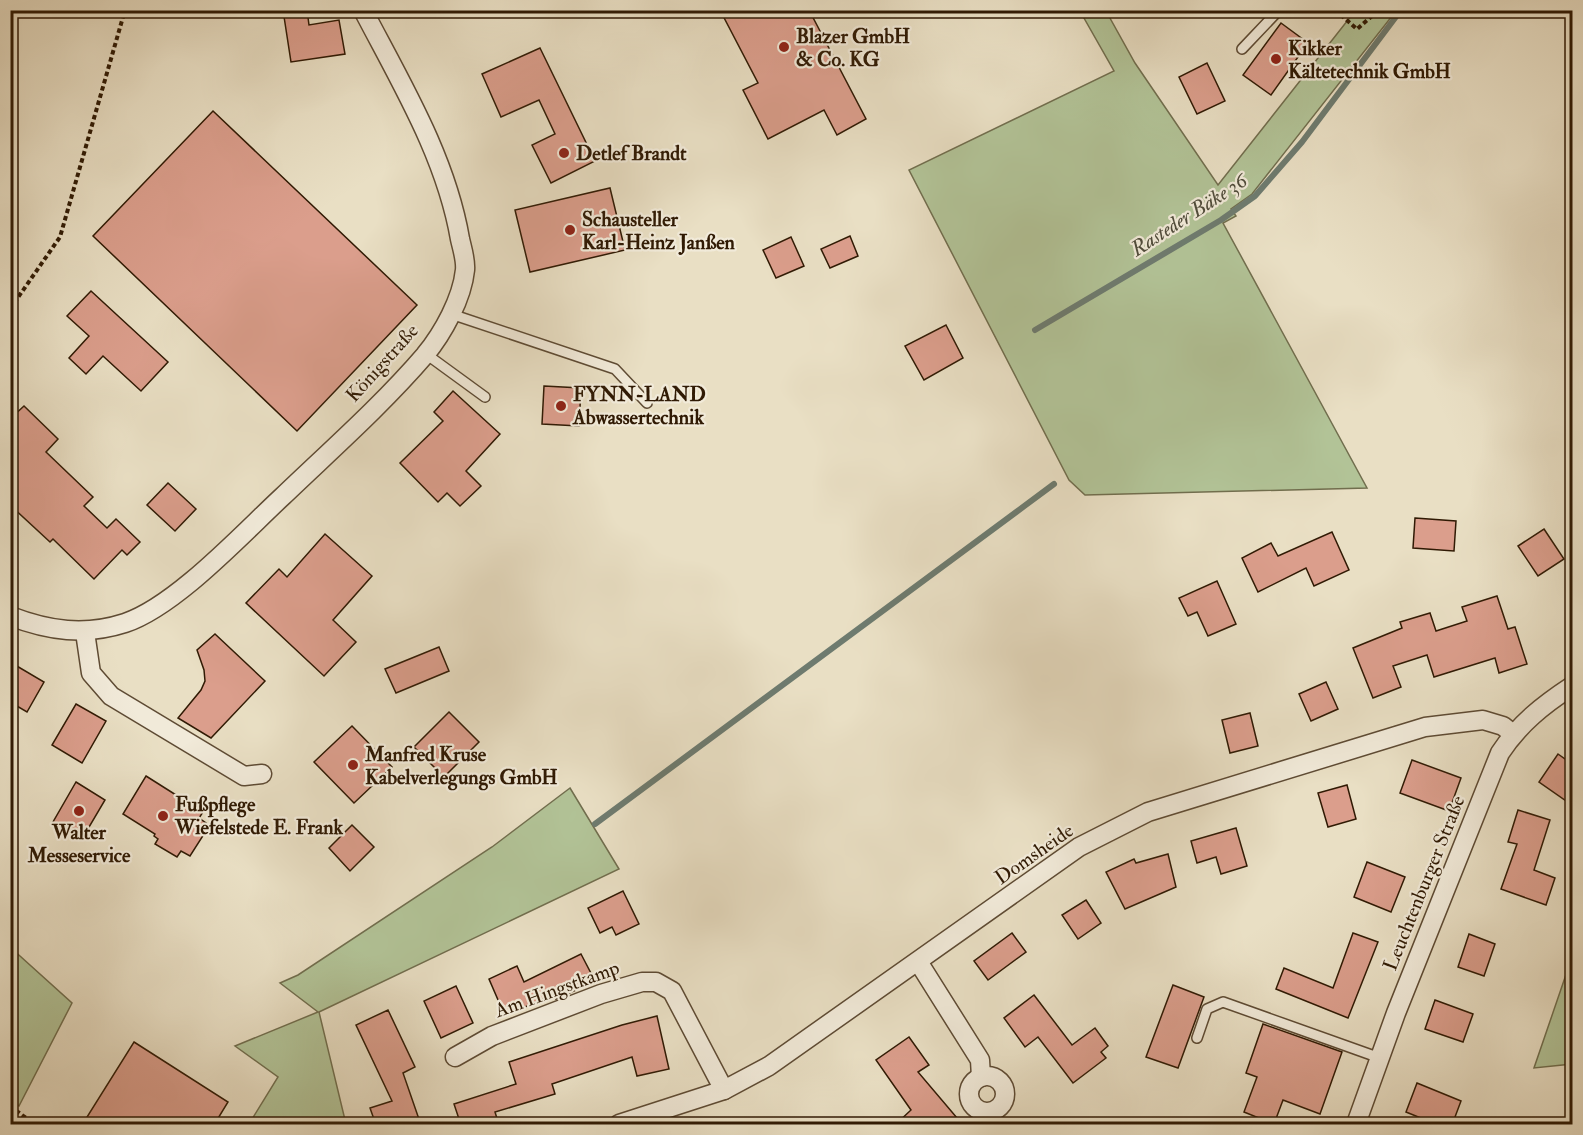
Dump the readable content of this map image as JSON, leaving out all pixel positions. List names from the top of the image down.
{
  "streets": {
    "street": [
      "Königstraße",
      "Domsheide",
      "Leuchtenburger Straße",
      "Am Hingstkamp"
    ]
  },
  "crossings": [
    ["Domsheide", "Leuchtenburger Straße"],
    ["Domsheide", "Am Hingstkamp"]
  ],
  "water": ["Rasteder Bäke 36"],
  "places": [
    "Blazer GmbH & Co. KG",
    "Kikker Kältetechnik GmbH",
    "Detlef Brandt",
    "Schausteller Karl-Heinz Janßen",
    "FYNN-LAND Abwassertechnik",
    "Manfred Kruse Kabelverlegungs GmbH",
    "Walter Messeservice",
    "Fußpflege Wiefelstede E. Frank"
  ]
}
